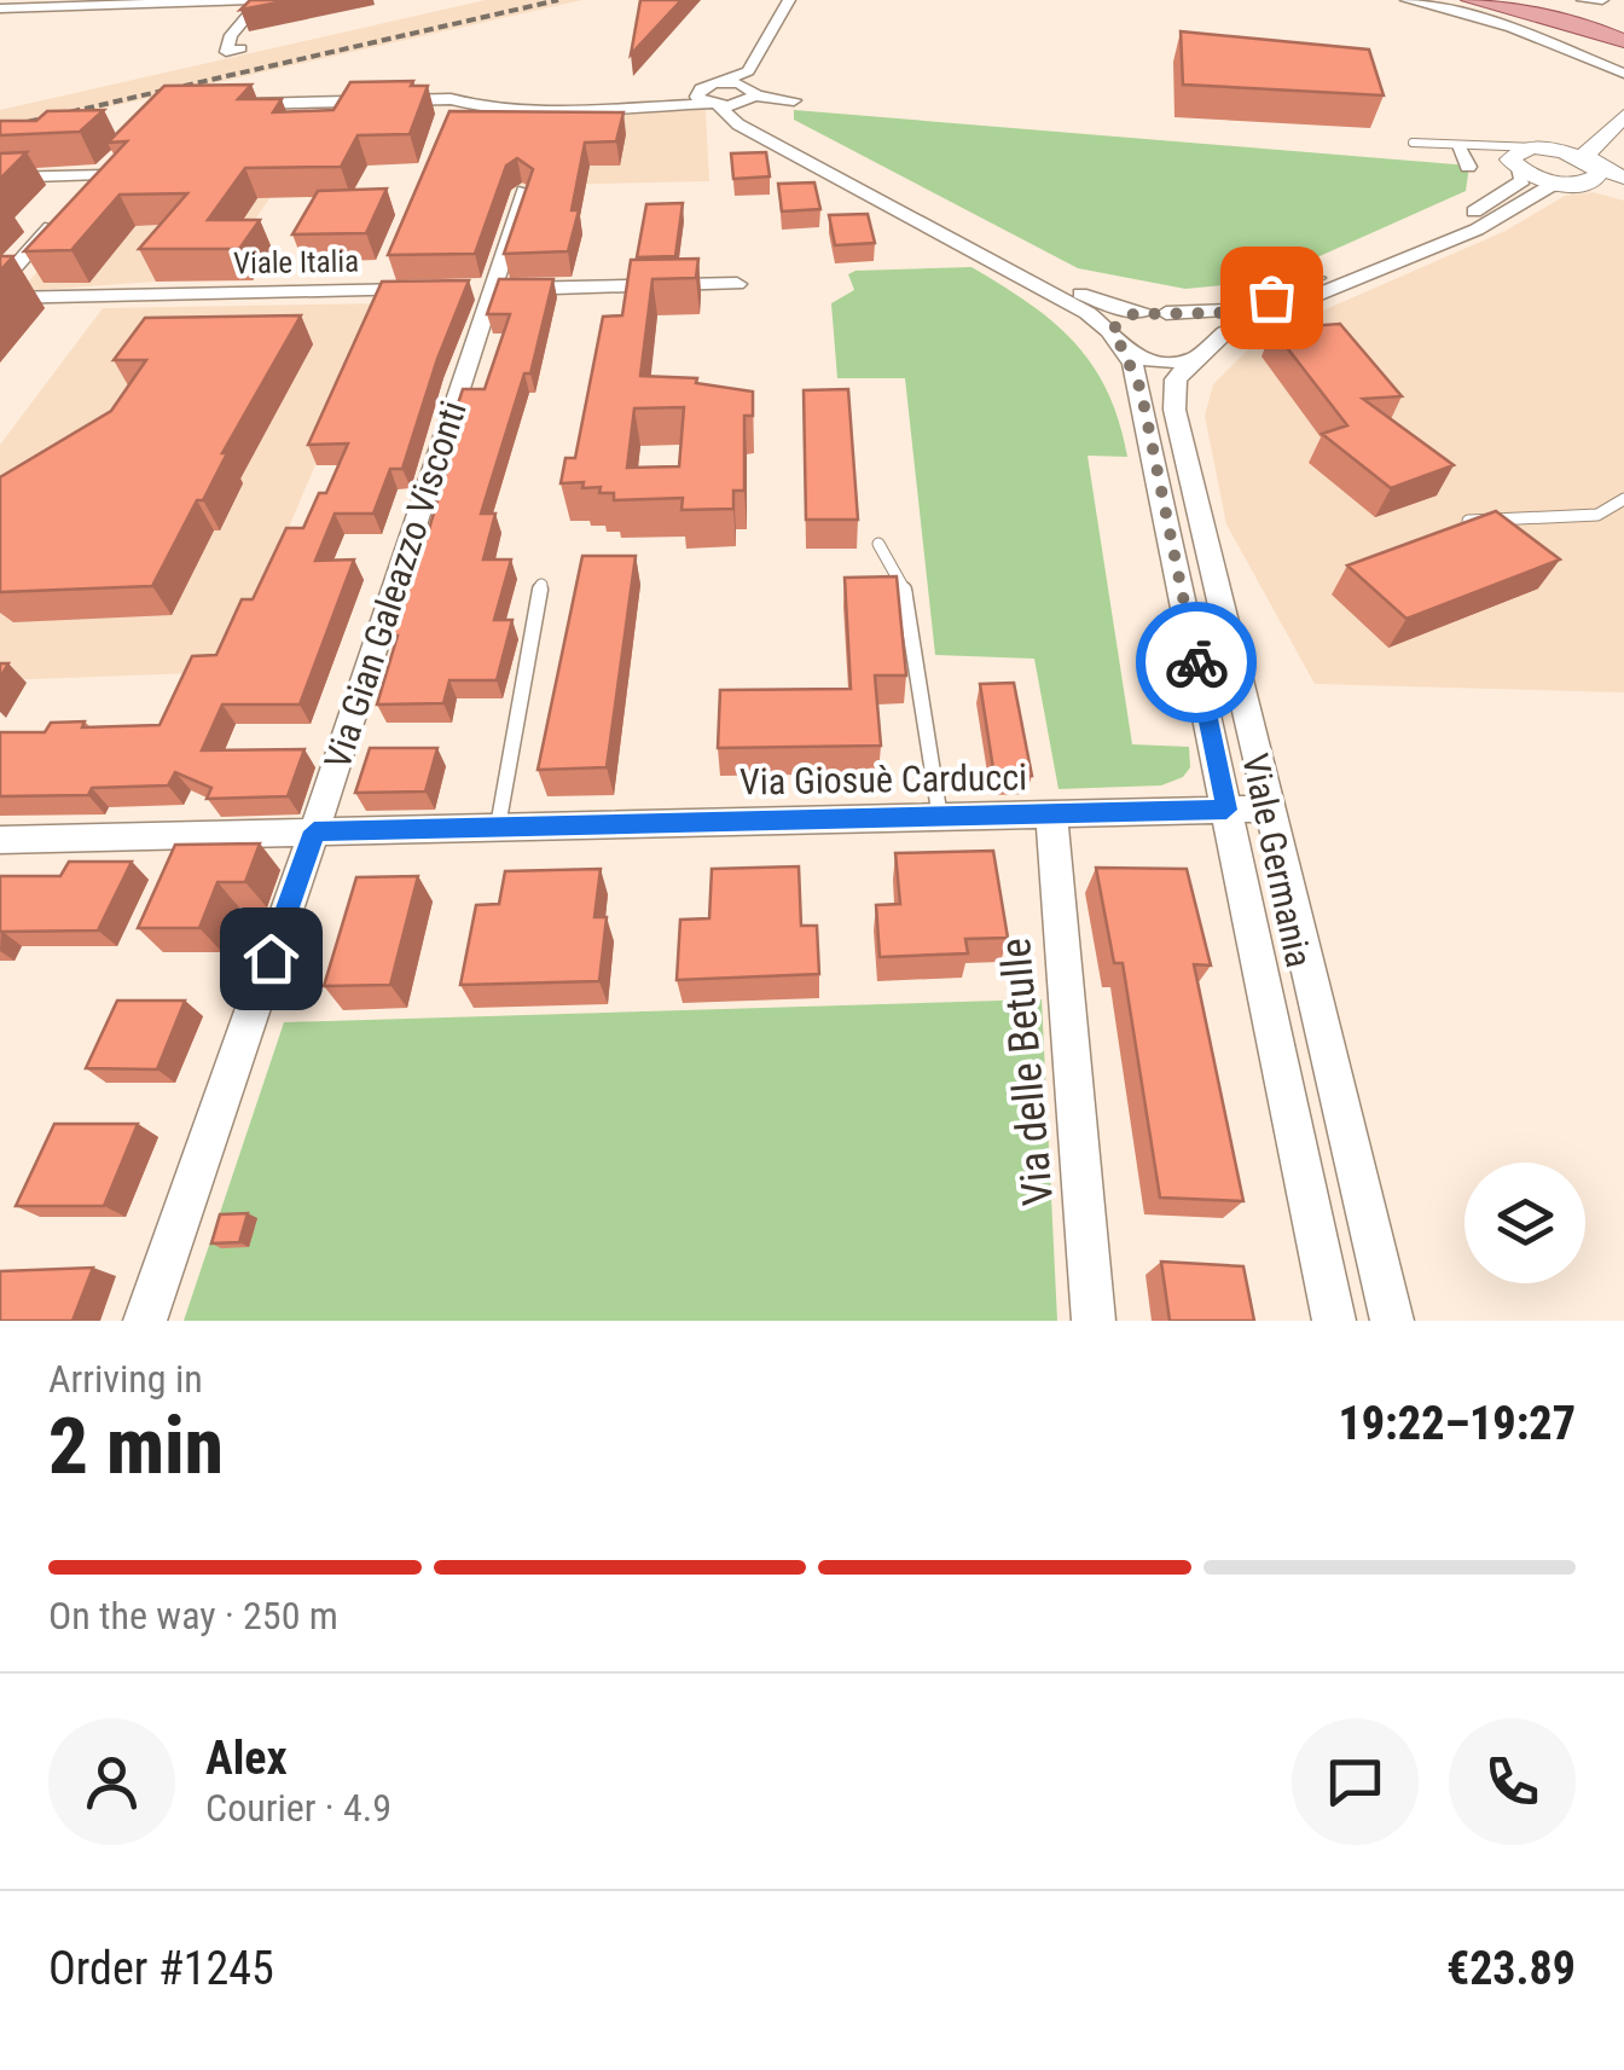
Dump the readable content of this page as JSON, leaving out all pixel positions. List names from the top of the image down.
{
  "streets": {
    "street": [
      "Viale Italia",
      "Via Gian Galeazzo Visconti",
      "Via Giosuè Carducci",
      "Viale Germania",
      "Via delle Betulle"
    ]
  },
  "crossings": [
    ["Via Gian Galeazzo Visconti", "Via Giosuè Carducci"],
    ["Via Giosuè Carducci", "Viale Germania"],
    ["Via Giosuè Carducci", "Via delle Betulle"]
  ],
  "page": {
    "heading": ["2 min", "Arriving in", "19:22–19:27"],
    "panel": [
      "Alex",
      "Courier · 4.9",
      "Order #1245",
      "€23.89"
    ],
    "bar": "On the way · 250 m"
  }
}
